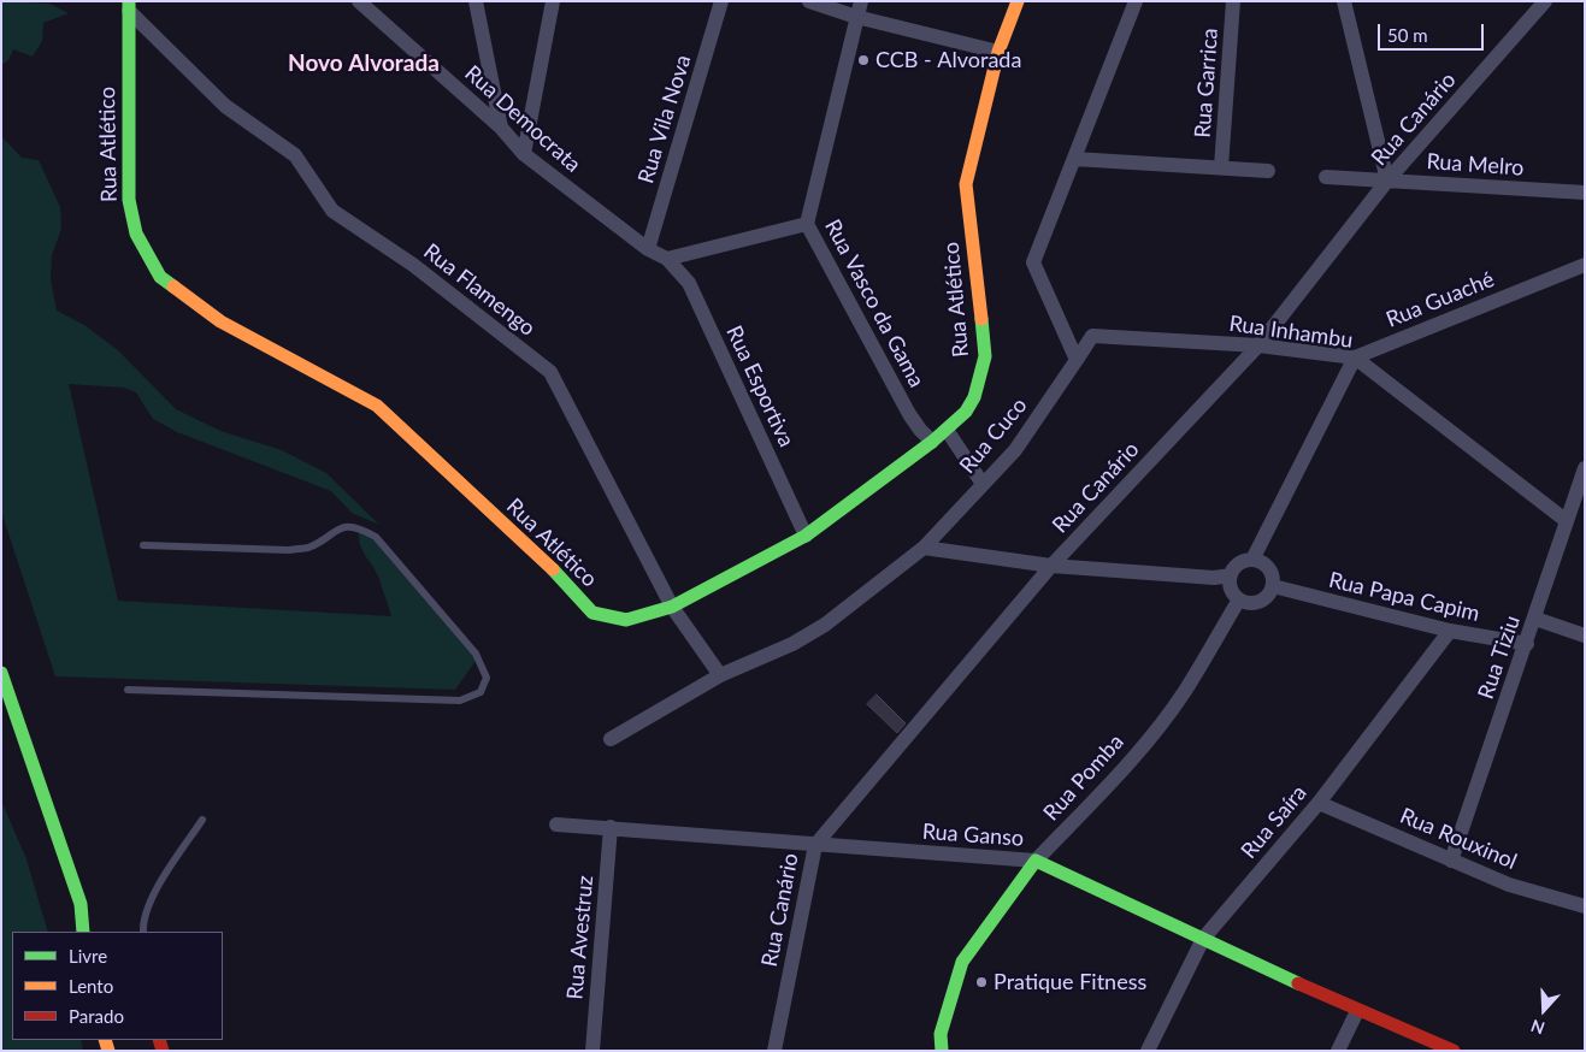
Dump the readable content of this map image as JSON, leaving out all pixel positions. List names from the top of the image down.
{
  "streets": {
    "main road": ["Rua Atlético", "Rua Pomba", "Rua Ganso"],
    "street": [
      "Rua Garrica",
      "Rua Democrata",
      "Rua Vila Nova",
      "Rua Canário",
      "Rua Melro",
      "Rua Flamengo",
      "Rua Guaché",
      "Rua Vasco da Gama",
      "Rua Inhambu",
      "Rua Esportiva",
      "Rua Cuco",
      "Rua Papa Capim",
      "Rua Tiziu",
      "Rua Saíra",
      "Rua Rouxinol",
      "Rua Avestruz"
    ]
  },
  "crossings": [
    ["Rua Democrata", "Rua Vila Nova"],
    ["Rua Democrata", "Rua Esportiva"],
    ["Rua Canário", "Rua Melro"],
    ["Rua Canário", "Rua Inhambu"],
    ["Rua Canário", "Rua Ganso"],
    ["Rua Atlético", "Rua Flamengo"],
    ["Rua Atlético", "Rua Vasco da Gama"],
    ["Rua Atlético", "Rua Esportiva"],
    ["Rua Flamengo", "Rua Cuco"],
    ["Rua Guaché", "Rua Inhambu"],
    ["Rua Inhambu", "Rua Cuco"],
    ["Rua Inhambu", "Rua Tiziu"],
    ["Rua Papa Capim", "Rua Tiziu"],
    ["Rua Papa Capim", "Rua Pomba"],
    ["Rua Papa Capim", "Rua Saíra"],
    ["Rua Tiziu", "Rua Rouxinol"],
    ["Rua Pomba", "Rua Ganso"],
    ["Rua Saíra", "Rua Ganso"],
    ["Rua Saíra", "Rua Rouxinol"],
    ["Rua Ganso", "Rua Avestruz"]
  ],
  "districts": ["Novo Alvorada"],
  "places": ["CCB - Alvorada", "Pratique Fitness"],
  "legend": ["Livre", "Lento", "Parado"],
  "scale_bar": "50 m",
  "north": "bottom"
}
